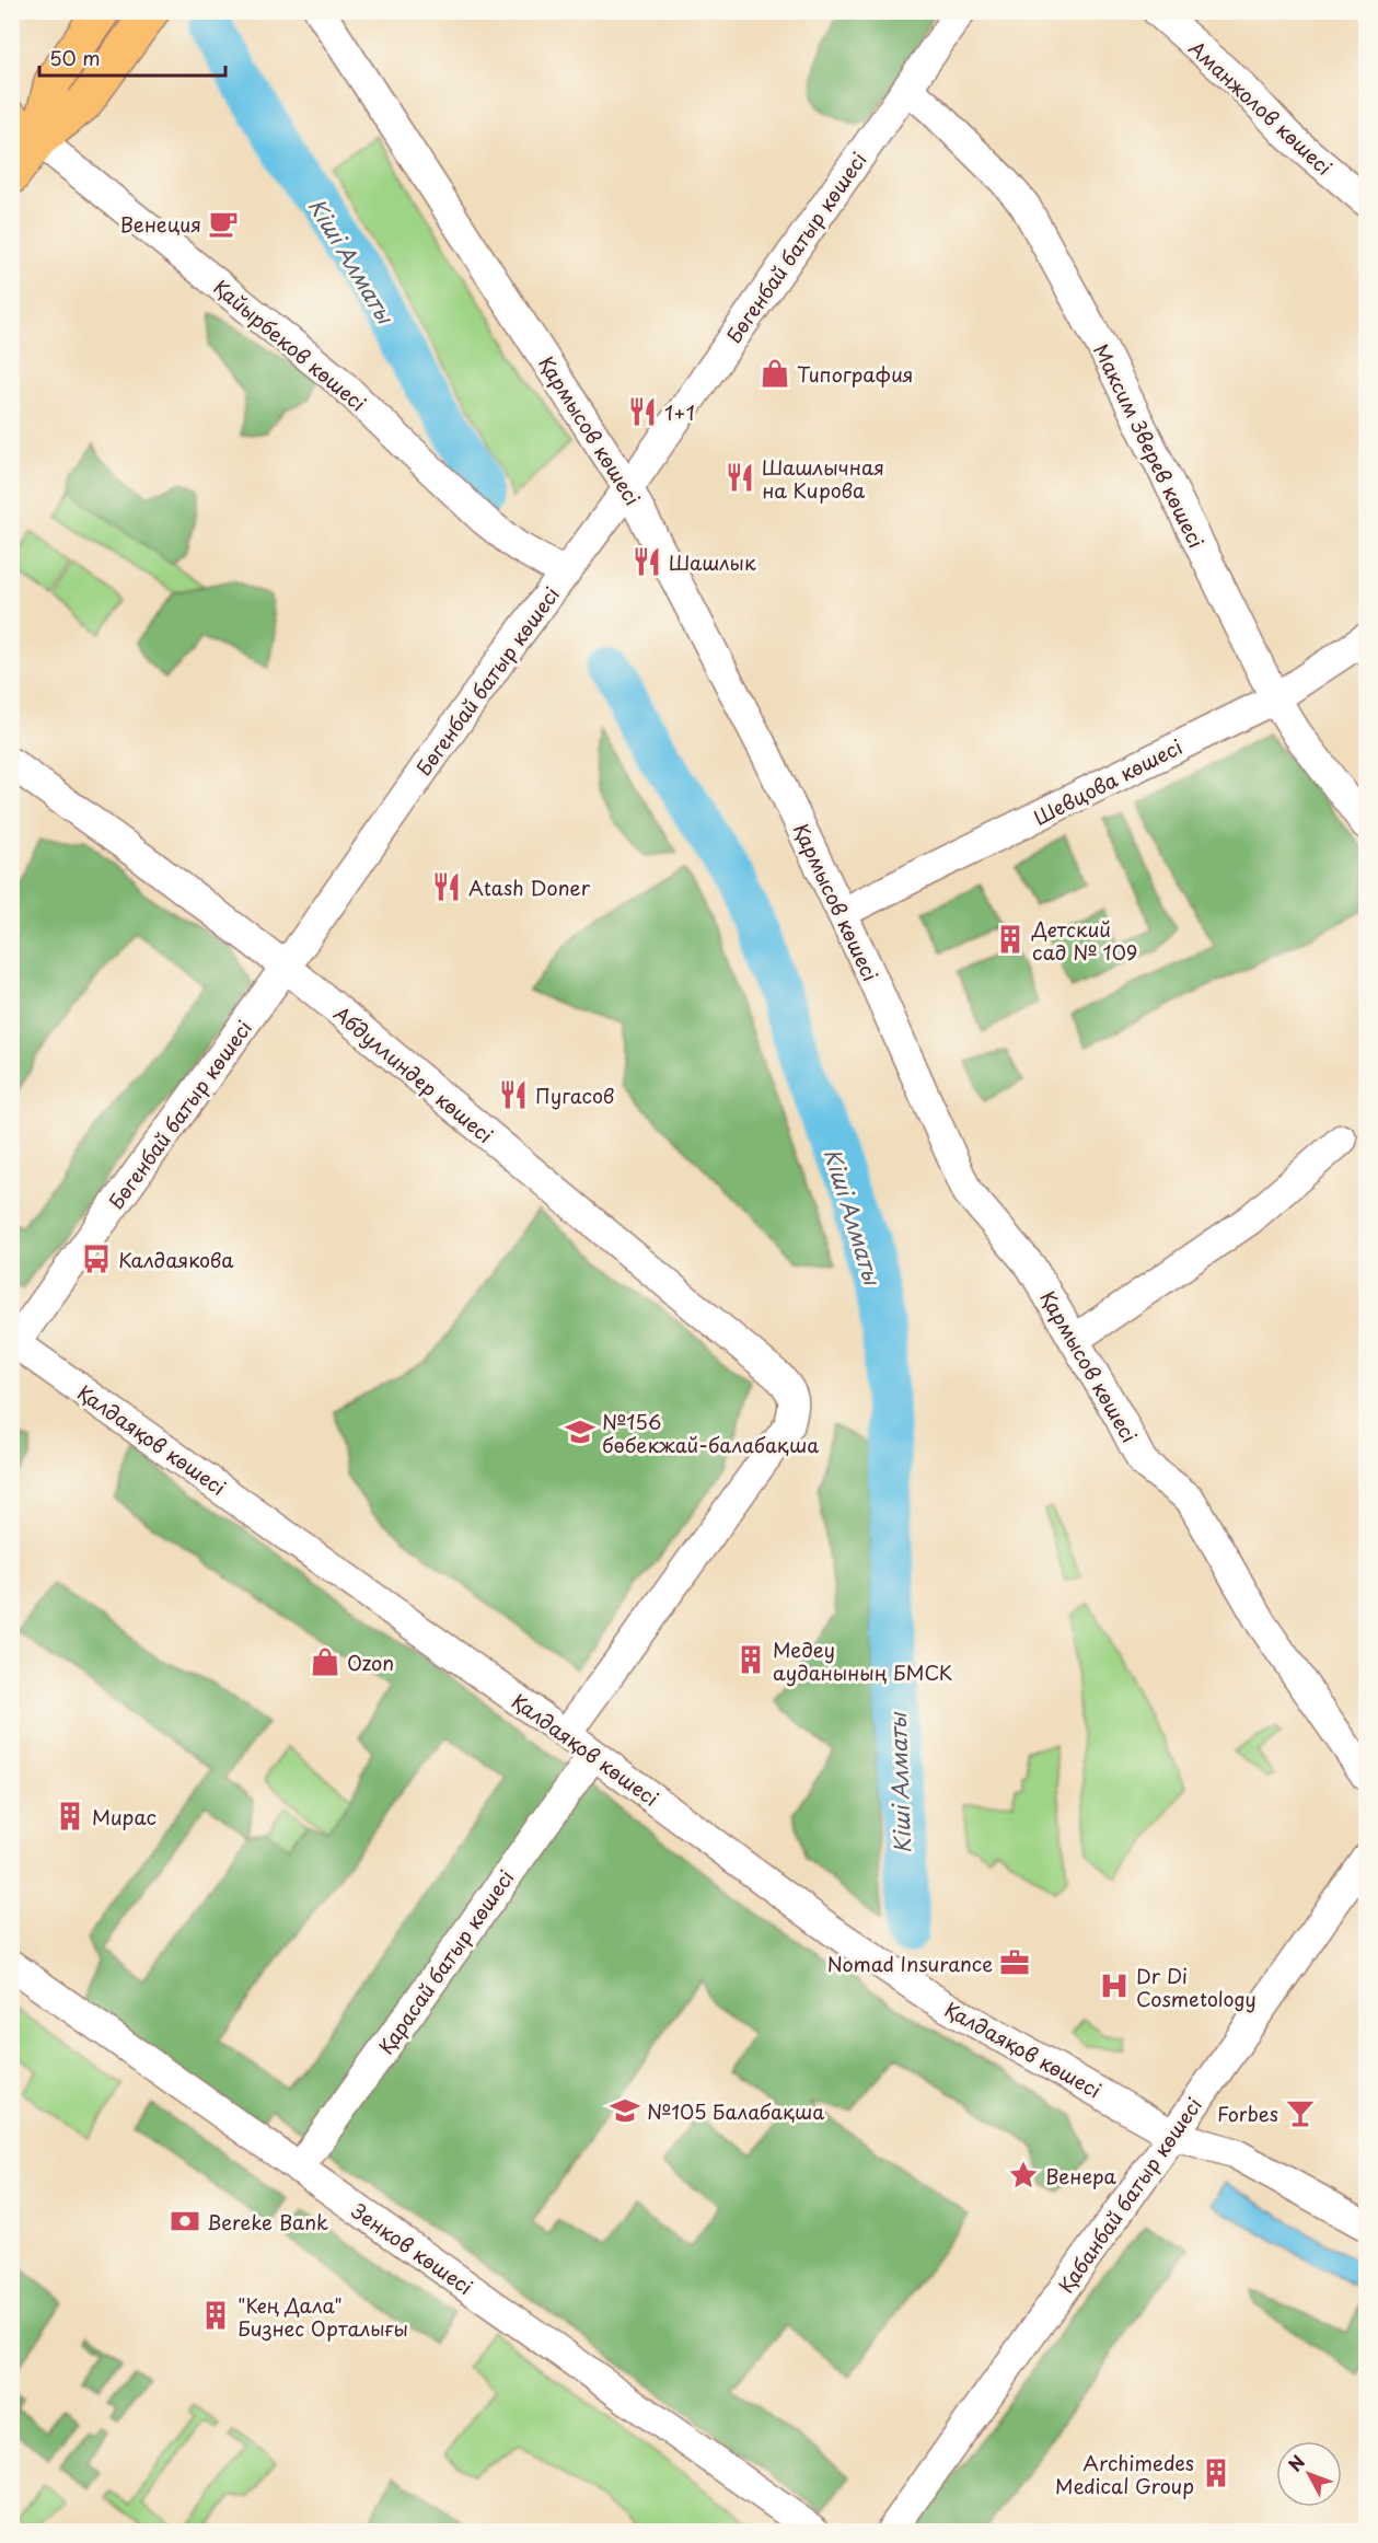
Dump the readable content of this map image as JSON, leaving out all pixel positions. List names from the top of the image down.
{
  "streets": {
    "street": [
      "Аманжолов көшесі",
      "Бөгенбай батыр көшесі",
      "Қайырбеков көшесі",
      "Қармысов көшесі",
      "Максим Зверев көшесі",
      "Шевцова көшесі",
      "Абдуллиндер көшесі",
      "Қалдаяқов көшесі",
      "Қарасай батыр көшесі",
      "Қабанбай батыр көшесі",
      "Зенков көшесі"
    ]
  },
  "crossings": [
    ["Бөгенбай батыр көшесі", "Қайырбеков көшесі"],
    ["Бөгенбай батыр көшесі", "Қармысов көшесі"],
    ["Бөгенбай батыр көшесі", "Максим Зверев көшесі"],
    ["Бөгенбай батыр көшесі", "Абдуллиндер көшесі"],
    ["Бөгенбай батыр көшесі", "Қалдаяқов көшесі"],
    ["Қармысов көшесі", "Шевцова көшесі"],
    ["Максим Зверев көшесі", "Шевцова көшесі"],
    ["Абдуллиндер көшесі", "Қалдаяқов көшесі"],
    ["Қалдаяқов көшесі", "Қарасай батыр көшесі"],
    ["Қалдаяқов көшесі", "Қабанбай батыр көшесі"],
    ["Қарасай батыр көшесі", "Зенков көшесі"]
  ],
  "water": ["Кіші Алматы"],
  "places": {
    "cafe": ["Венеция"],
    "shop": ["Типография", "Ozon"],
    "restaurant": [
      "1+1",
      "Шашлычная на Кирова",
      "Шашлык",
      "Atash Doner",
      "Пугасов"
    ],
    "building": [
      "Детский сад № 109",
      "Медеу ауданының БМСК",
      "Мирас",
      "\"Кең Дала\" Бизнес Орталығы",
      "Archimedes Medical Group"
    ],
    "bus stop": ["Калдаякова"],
    "school or university": ["№156 бөбекжай-балабақша", "№105 Балабақша"],
    "office": ["Nomad Insurance"],
    "hospital": ["Dr Di Cosmetology"],
    "bar": ["Forbes"],
    "place": ["Венера"],
    "bank": ["Bereke Bank"]
  },
  "scale_bar": "50 m",
  "north": "top left"
}
